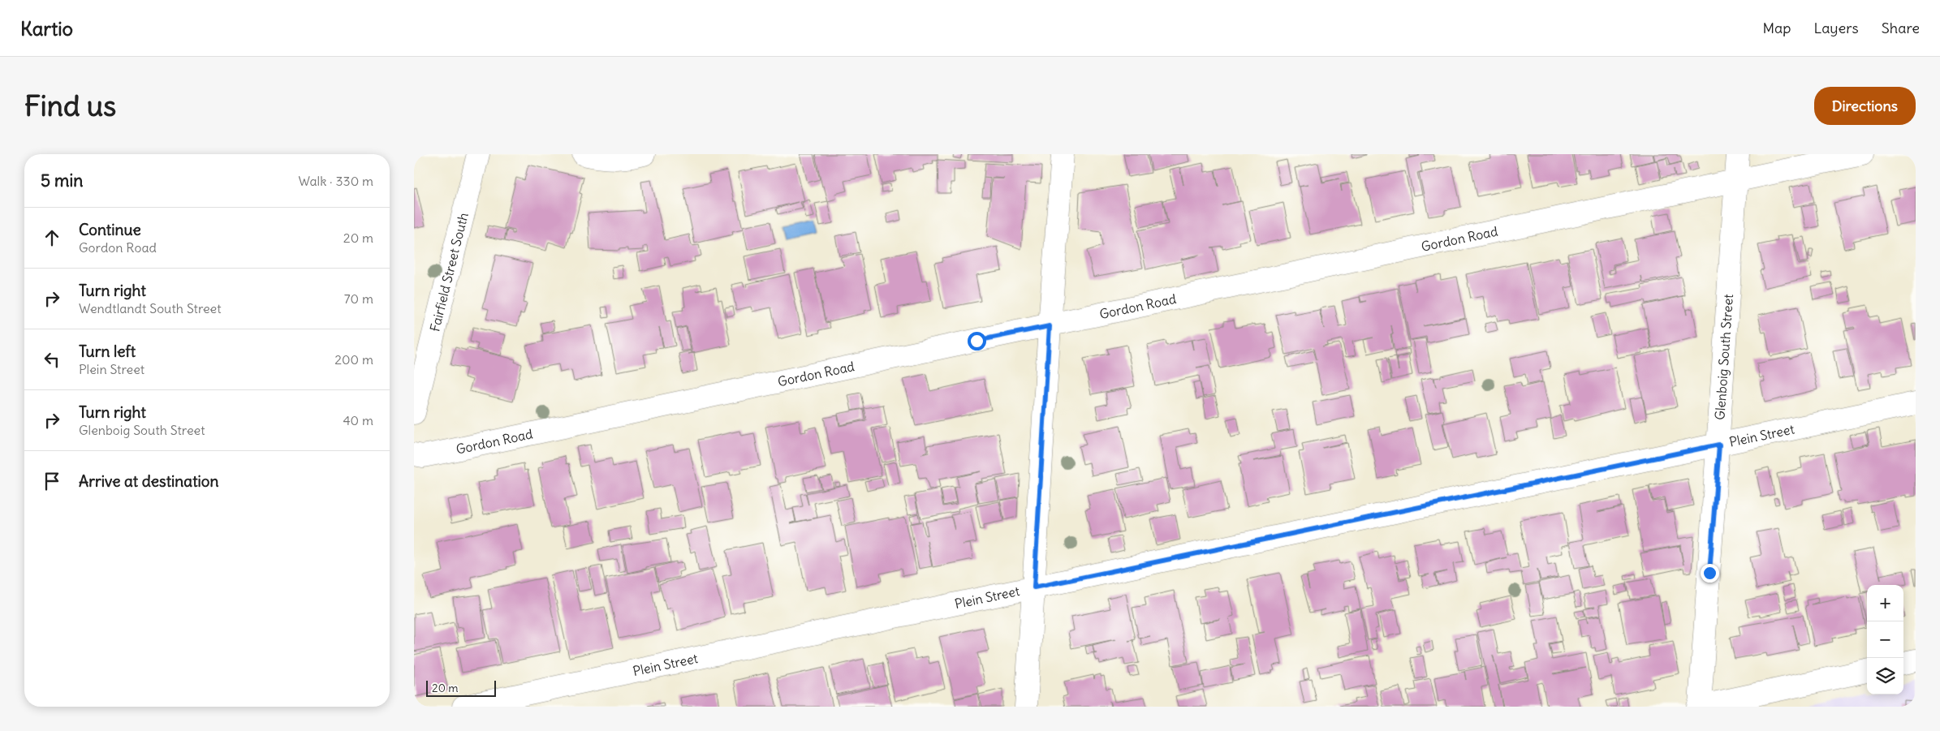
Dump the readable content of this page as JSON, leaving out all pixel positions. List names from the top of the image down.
{
  "streets": {
    "street": [
      "Gordon Road",
      "Fairfield Street South",
      "Glenboig South Street",
      "Plein Street"
    ]
  },
  "crossings": [
    ["Gordon Road", "Glenboig South Street"],
    ["Glenboig South Street", "Plein Street"]
  ],
  "scale_bar": "20 m",
  "page": {
    "header": "Kartio",
    "nav": ["Map", "Layers", "Share"],
    "buttons": "Directions",
    "title": "Find us",
    "heading": ["5 min", "Walk · 330 m"],
    "list": [
      ["Continue", "Gordon Road", "20 m"],
      ["Turn right", "Wendtlandt South Street", "70 m"],
      ["Turn left", "Plein Street", "200 m"],
      ["Turn right", "Glenboig South Street", "40 m"],
      "Arrive at destination"
    ],
    "map_buttons": ["+", "−"],
    "scale": "20 m"
  }
}
